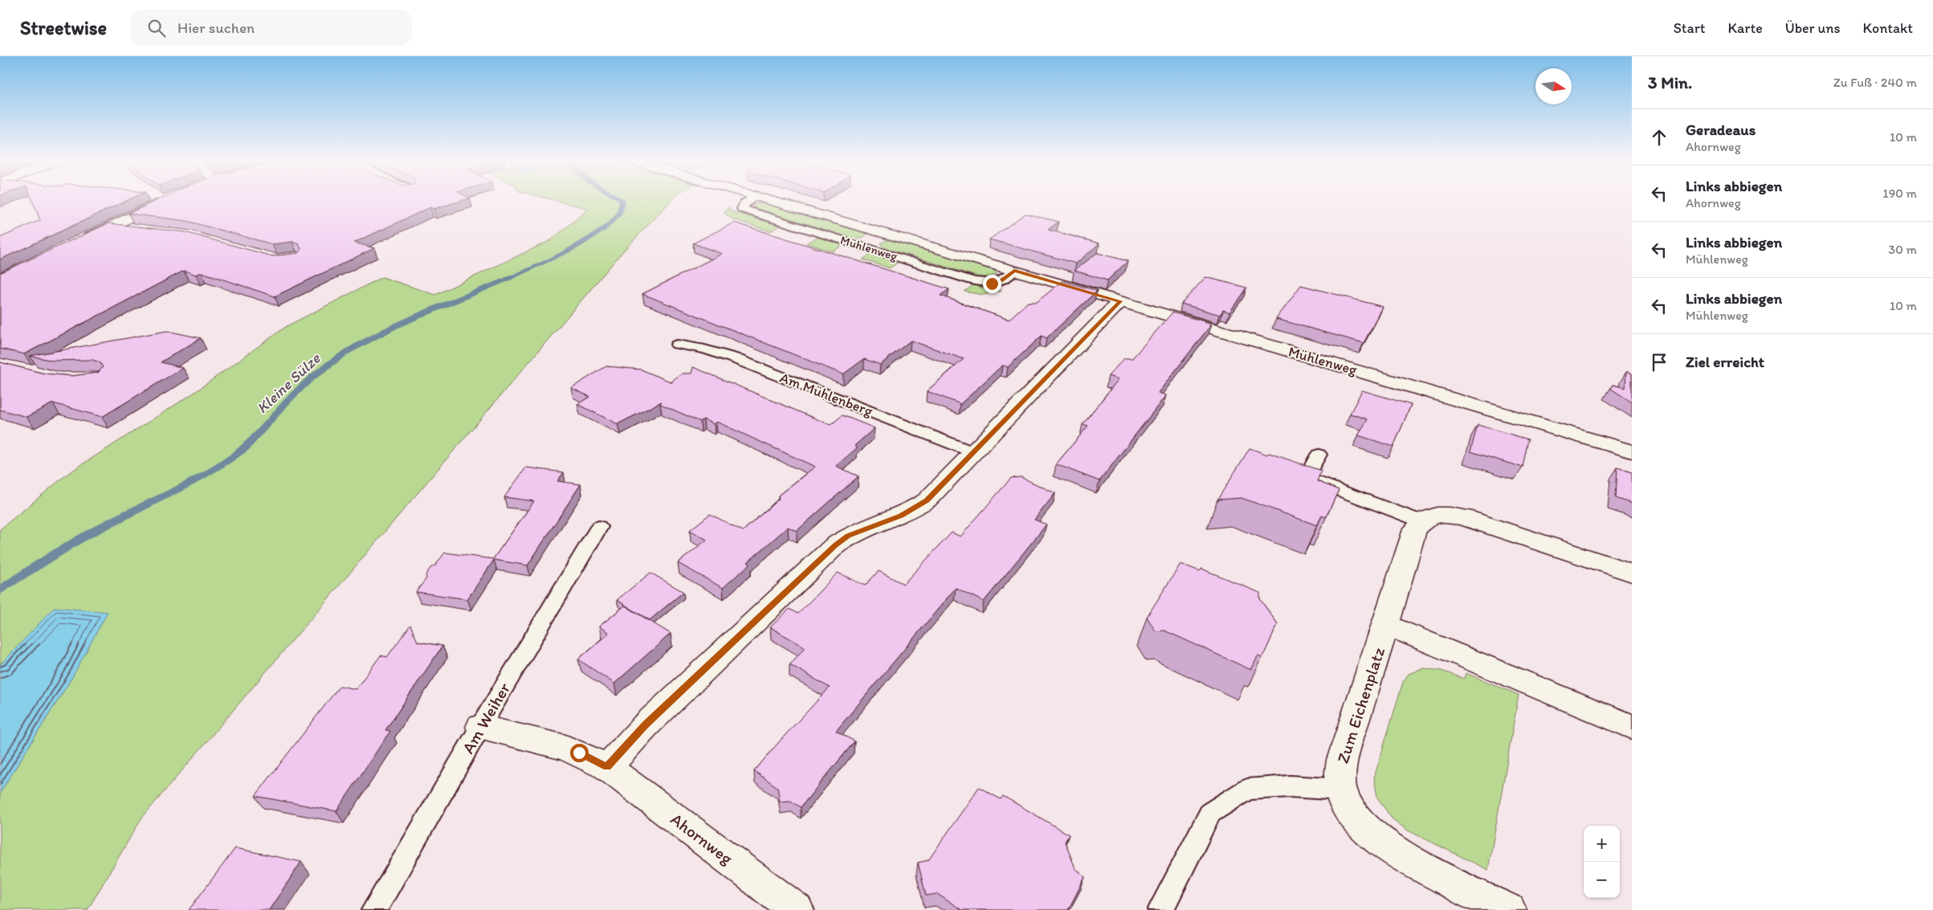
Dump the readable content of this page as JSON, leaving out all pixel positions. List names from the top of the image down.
{
  "streets": {
    "street": ["Mühlenweg", "Zum Eichenplatz", "Ahornweg"],
    "lane": ["Am Mühlenberg", "Am Weiher"]
  },
  "crossings": [
    ["Am Weiher", "Ahornweg"]
  ],
  "water": ["Kleine Sülze"],
  "north": "right",
  "page": {
    "header": "Streetwise",
    "search": "Hier suchen",
    "nav": [
      "Start",
      "Karte",
      "Über uns",
      "Kontakt"
    ],
    "heading": ["3 Min.", "Zu Fuß · 240 m"],
    "list": [
      ["Geradeaus", "Ahornweg", "10 m"],
      ["Links abbiegen", "Ahornweg", "190 m"],
      ["Links abbiegen", "Mühlenweg", "30 m"],
      ["Links abbiegen", "Mühlenweg", "10 m"],
      "Ziel erreicht"
    ],
    "map_buttons": ["+", "−"]
  }
}
